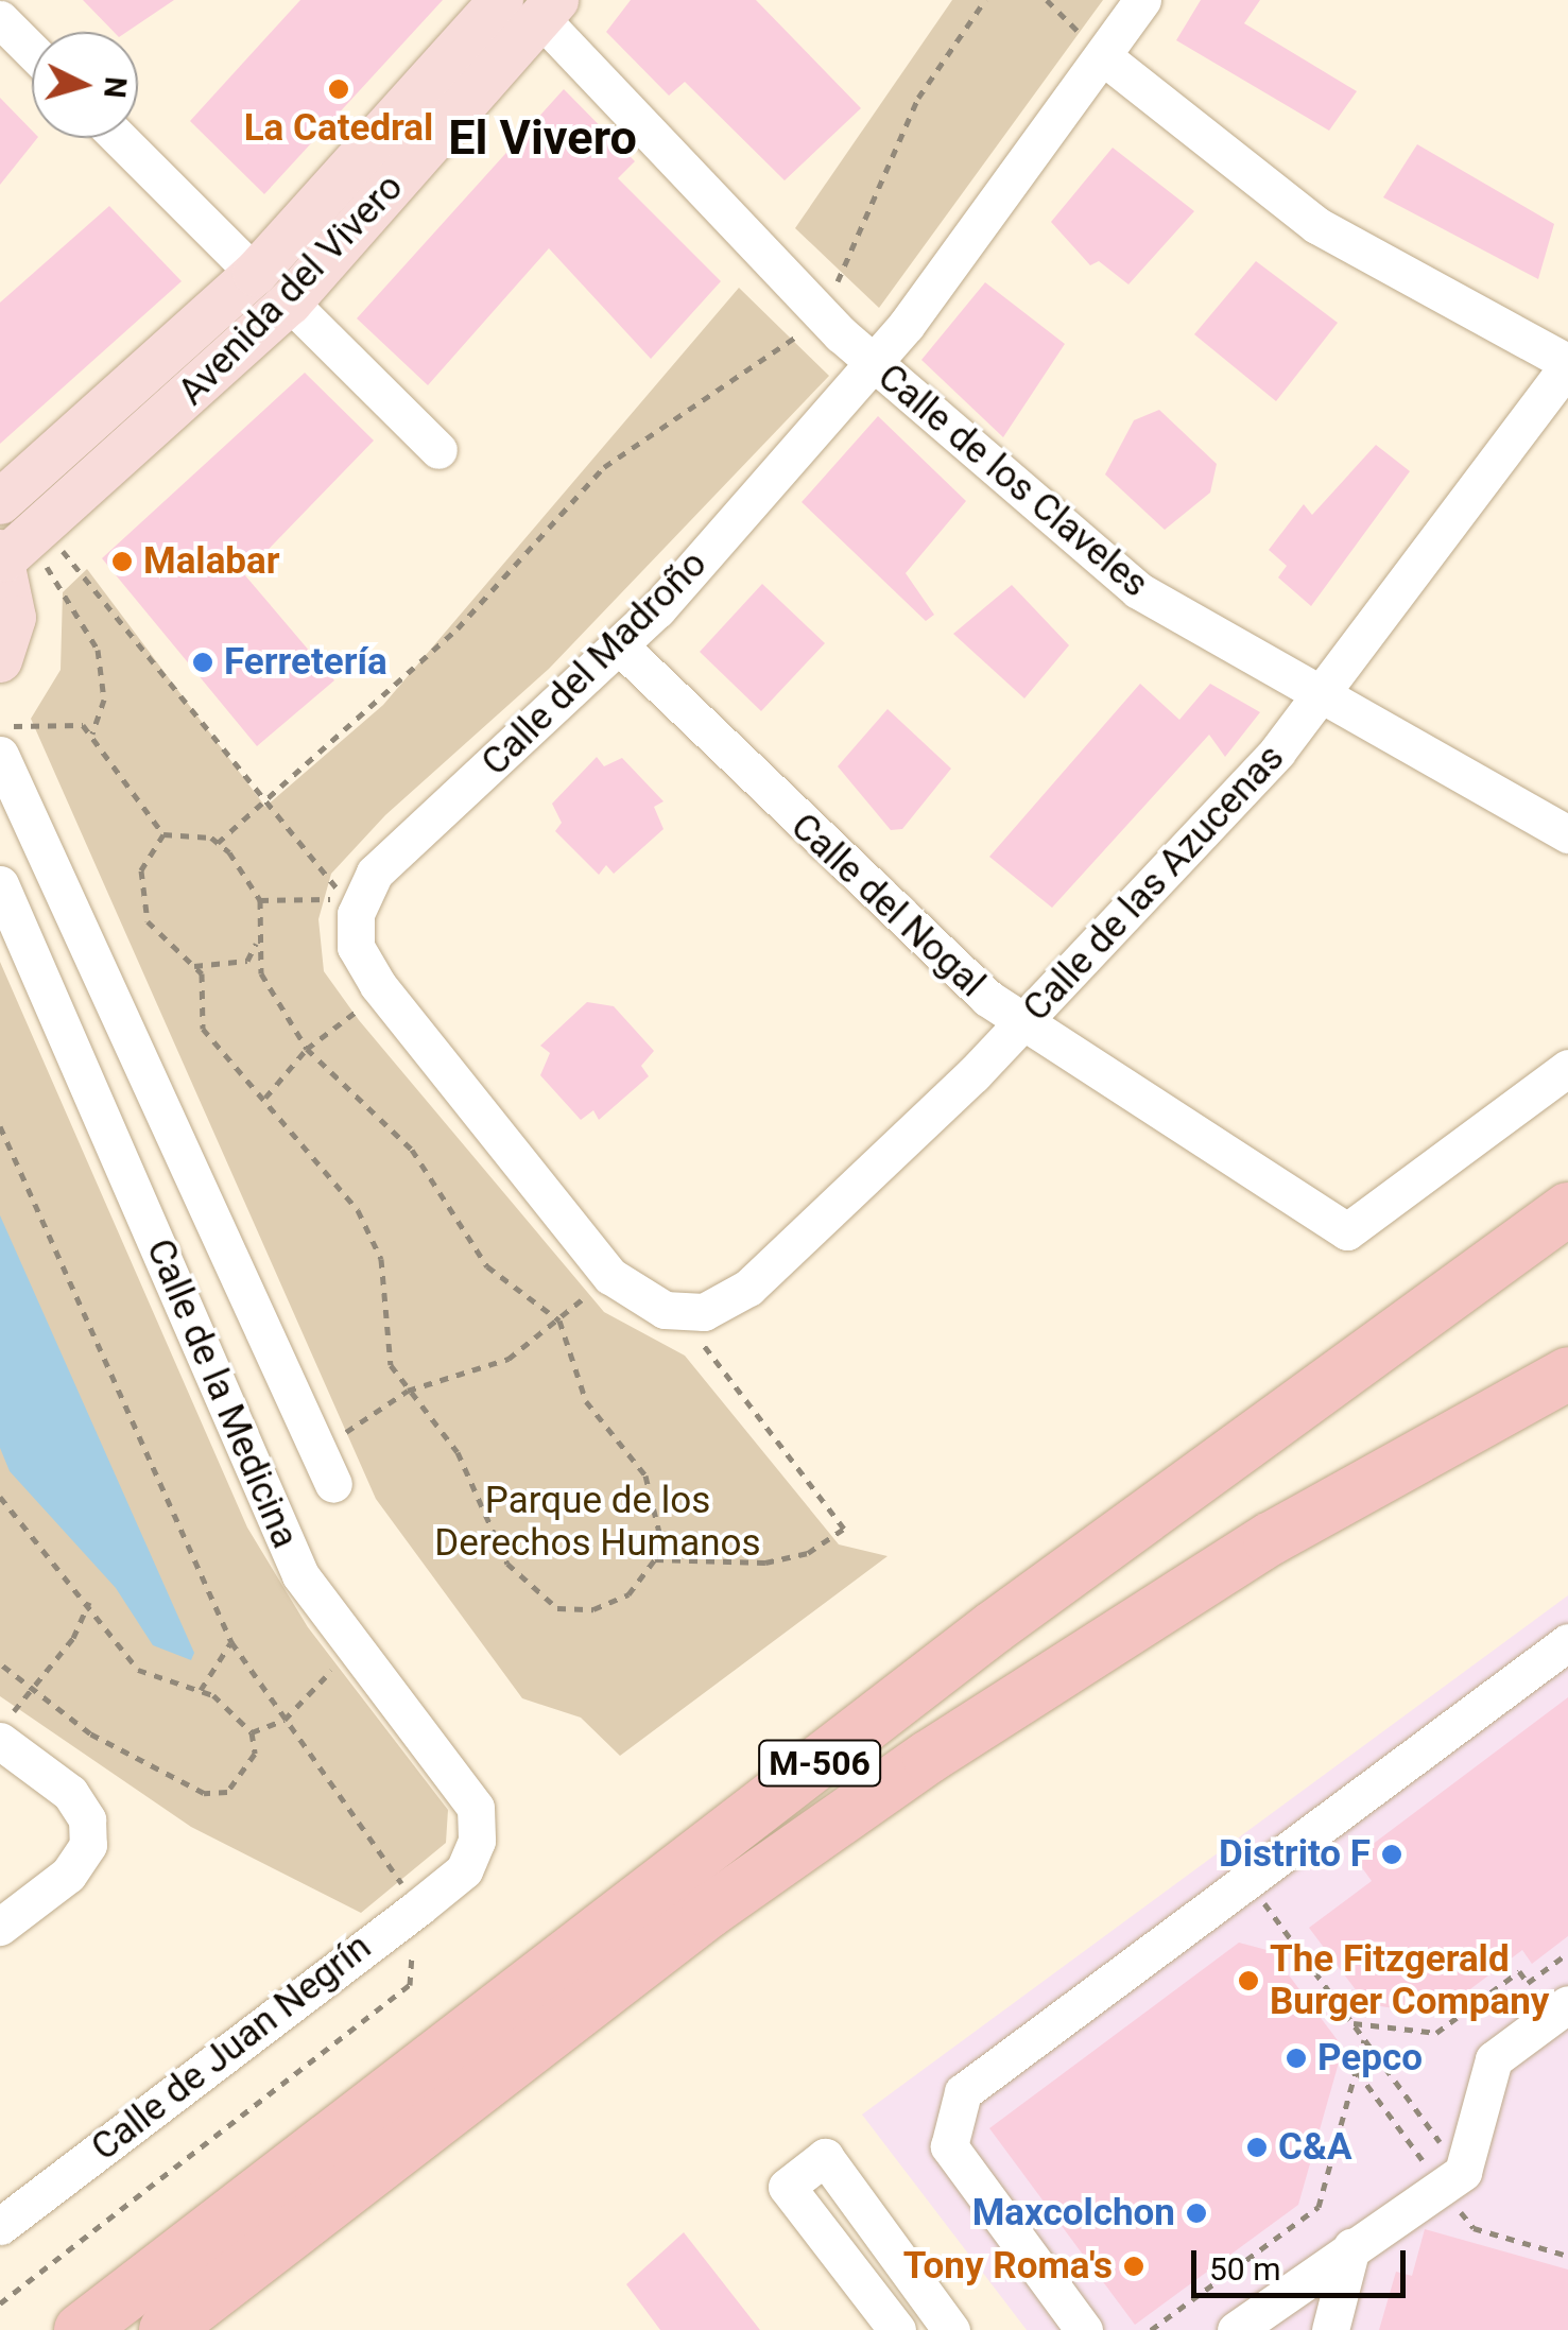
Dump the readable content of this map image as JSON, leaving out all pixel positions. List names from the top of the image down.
{
  "streets": {
    "highway": ["M-506"],
    "main road": ["Avenida del Vivero"],
    "street": [
      "Calle de los Claveles",
      "Calle del Madroño",
      "Calle de las Azucenas",
      "Calle del Nogal",
      "Calle de la Medicina",
      "Calle de Juan Negrín"
    ]
  },
  "crossings": [
    ["Avenida del Vivero", "Calle de los Claveles"],
    ["Calle de los Claveles", "Calle del Madroño"],
    ["Calle de los Claveles", "Calle de las Azucenas"],
    ["Calle del Madroño", "Calle del Nogal"],
    ["Calle de las Azucenas", "Calle del Nogal"],
    ["Calle de la Medicina", "Calle de Juan Negrín"]
  ],
  "districts": ["El Vivero"],
  "parks": ["Parque de los Derechos Humanos"],
  "places": [
    "La Catedral",
    "Malabar",
    "Ferretería",
    "Distrito F",
    "The Fitzgerald Burger Company",
    "Pepco",
    "C&A",
    "Maxcolchon",
    "Tony Roma's"
  ],
  "scale_bar": "50 m",
  "north": "right"
}
